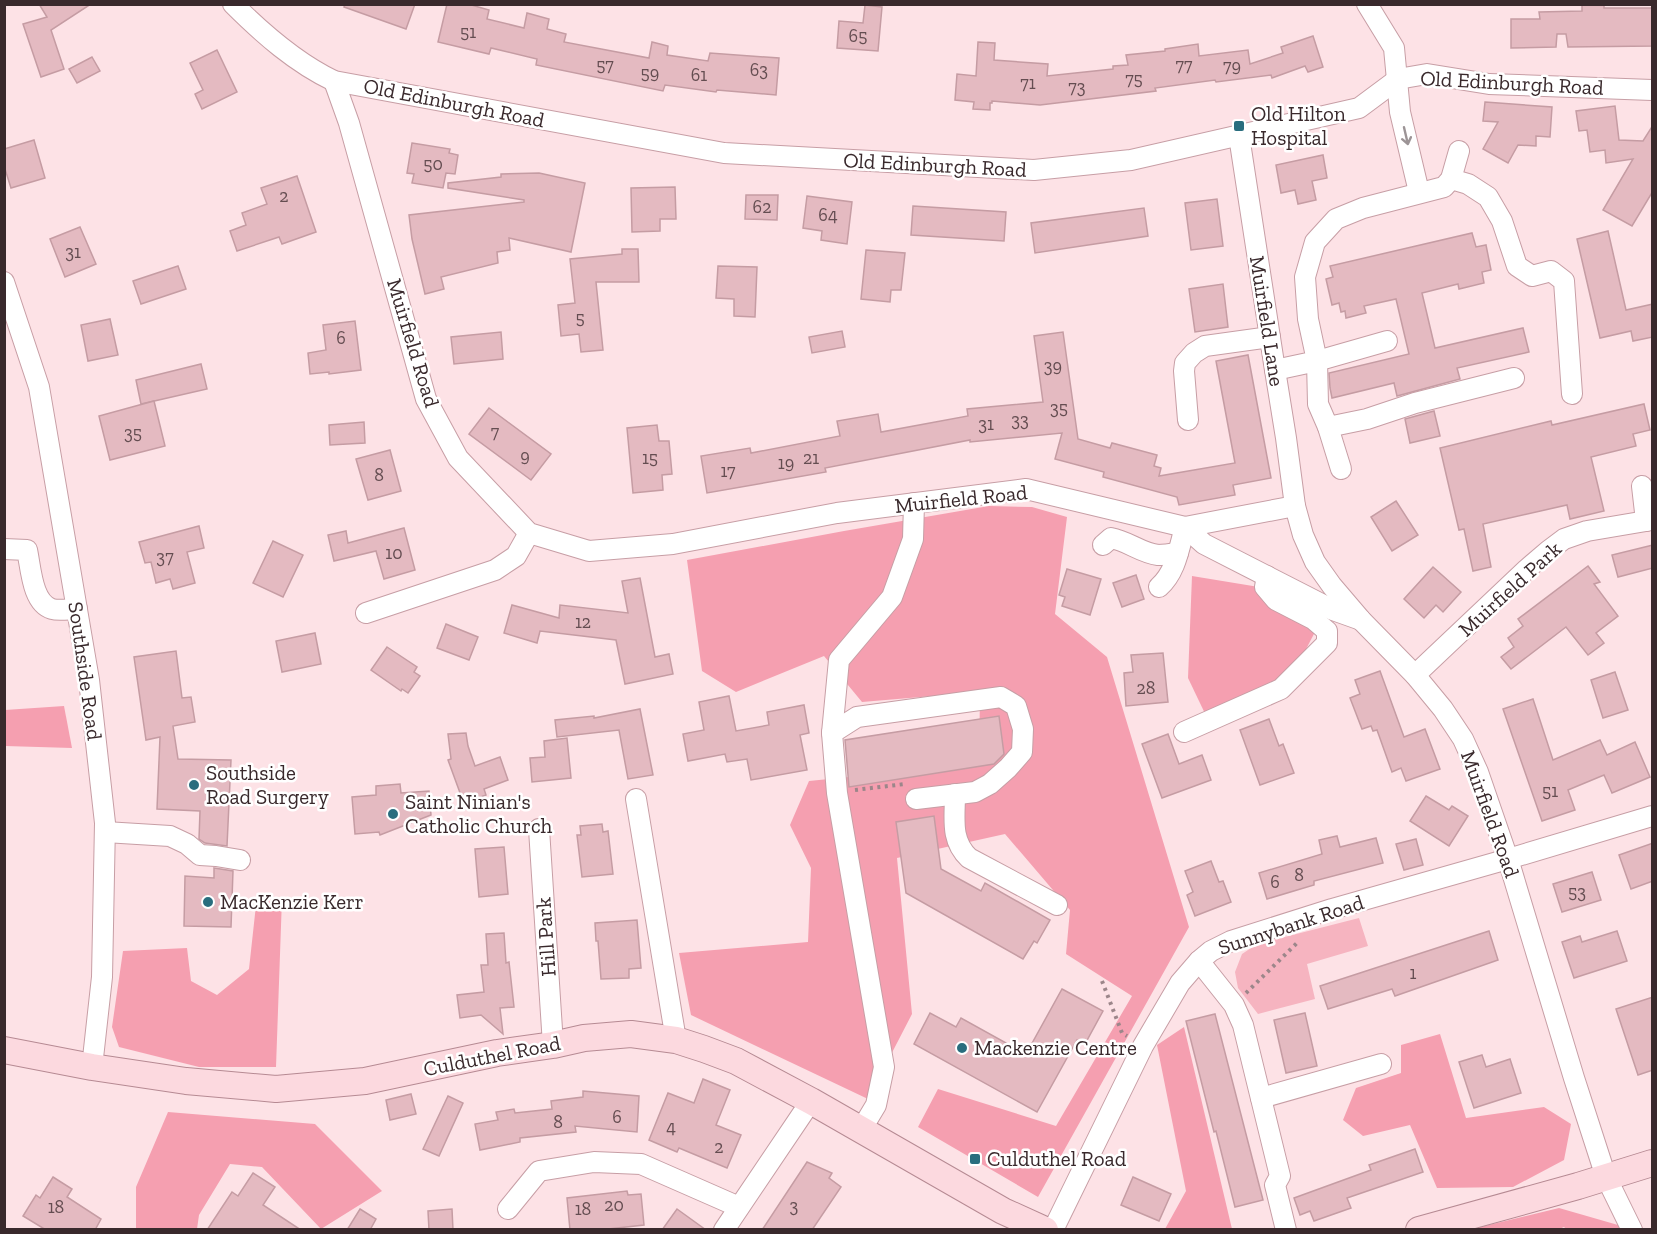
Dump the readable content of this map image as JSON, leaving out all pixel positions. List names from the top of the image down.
{
  "streets": {
    "main road": ["Culduthel Road"],
    "street": [
      "Old Edinburgh Road",
      "Muirfield Lane",
      "Muirfield Road",
      "Muirfield Park",
      "Southside Road",
      "Sunnybank Road",
      "Hill Park"
    ]
  },
  "crossings": [
    ["Old Edinburgh Road", "Muirfield Lane"],
    ["Old Edinburgh Road", "Muirfield Road"],
    ["Muirfield Lane", "Muirfield Road"],
    ["Muirfield Road", "Muirfield Park"],
    ["Muirfield Road", "Sunnybank Road"],
    ["Southside Road", "Culduthel Road"],
    ["Sunnybank Road", "Culduthel Road"],
    ["Hill Park", "Culduthel Road"]
  ],
  "places": {
    "transit": ["Old Hilton Hospital", "Culduthel Road"],
    "other": [
      "Southside Road Surgery",
      "Saint Ninian's Catholic Church",
      "MacKenzie Kerr",
      "Mackenzie Centre"
    ]
  },
  "house_numbers": [
    "51",
    "65",
    "57",
    "77",
    "79",
    "63",
    "59",
    "61",
    "75",
    "71",
    "73",
    "50",
    "2",
    "62",
    "64",
    "31",
    "5",
    "6",
    "39",
    "35",
    "33",
    "31",
    "7",
    "35",
    "9",
    "15",
    "21",
    "19",
    "17",
    "8",
    "10",
    "37",
    "12",
    "28",
    "51",
    "8",
    "6",
    "53",
    "1",
    "6",
    "8",
    "4",
    "2",
    "20",
    "3",
    "18",
    "18"
  ]
}
